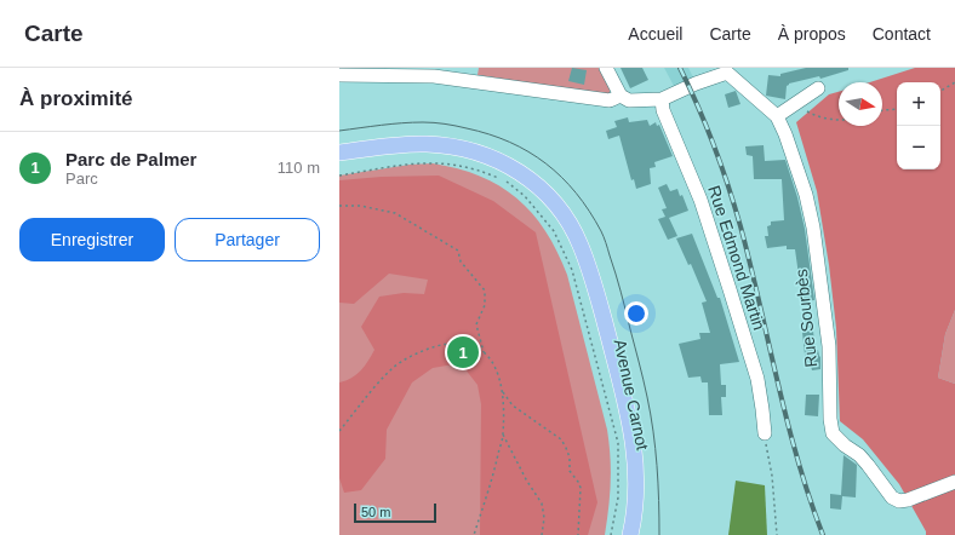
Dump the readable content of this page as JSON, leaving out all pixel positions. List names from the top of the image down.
{
  "streets": {
    "main road": ["Avenue Carnot"],
    "street": ["Rue Edmond Martin", "Rue Sourbès"]
  },
  "scale_bar": "50 m",
  "north": "right",
  "page": {
    "header": "Carte",
    "nav": [
      "Accueil",
      "Carte",
      "À propos",
      "Contact"
    ],
    "heading": "À proximité",
    "map_buttons": ["+", "−"],
    "list": [
      {
        "mark": "1",
        "name": "Parc de Palmer",
        "note": "Parc",
        "value": "110 m"
      }
    ],
    "buttons": ["Enregistrer", "Partager"],
    "pins": "1",
    "scale": "50 m"
  }
}
